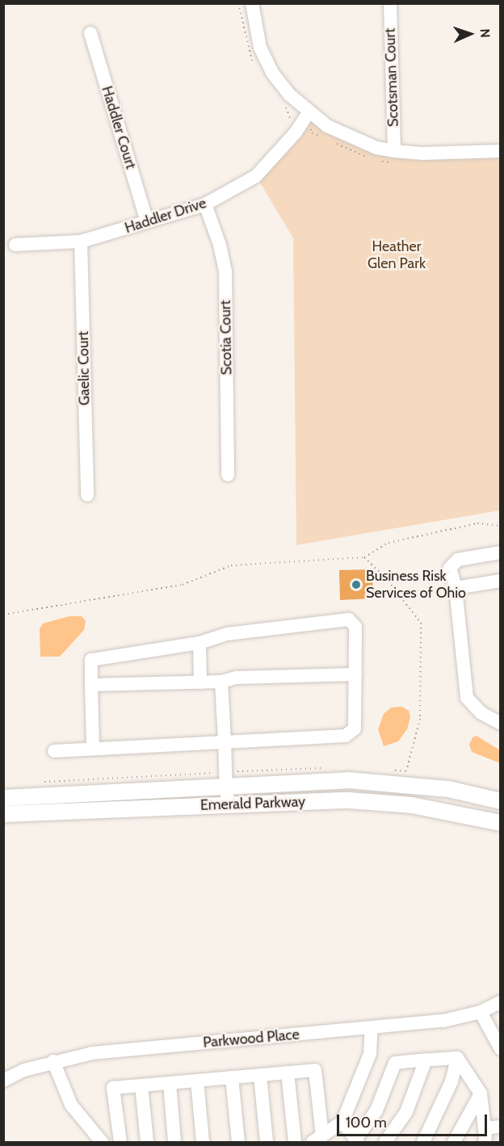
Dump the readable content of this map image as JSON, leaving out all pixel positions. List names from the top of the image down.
{
  "streets": {
    "main road": ["Emerald Parkway"],
    "street": [
      "Scotsman Court",
      "Haddler Court",
      "Haddler Drive",
      "Scotia Court",
      "Gaelic Court",
      "Parkwood Place"
    ]
  },
  "crossings": [
    ["Haddler Court", "Haddler Drive"],
    ["Haddler Drive", "Scotia Court"],
    ["Haddler Drive", "Gaelic Court"]
  ],
  "parks": ["Heather Glen Park"],
  "places": ["Business Risk Services of Ohio"],
  "scale_bar": "100 m",
  "north": "right"
}
